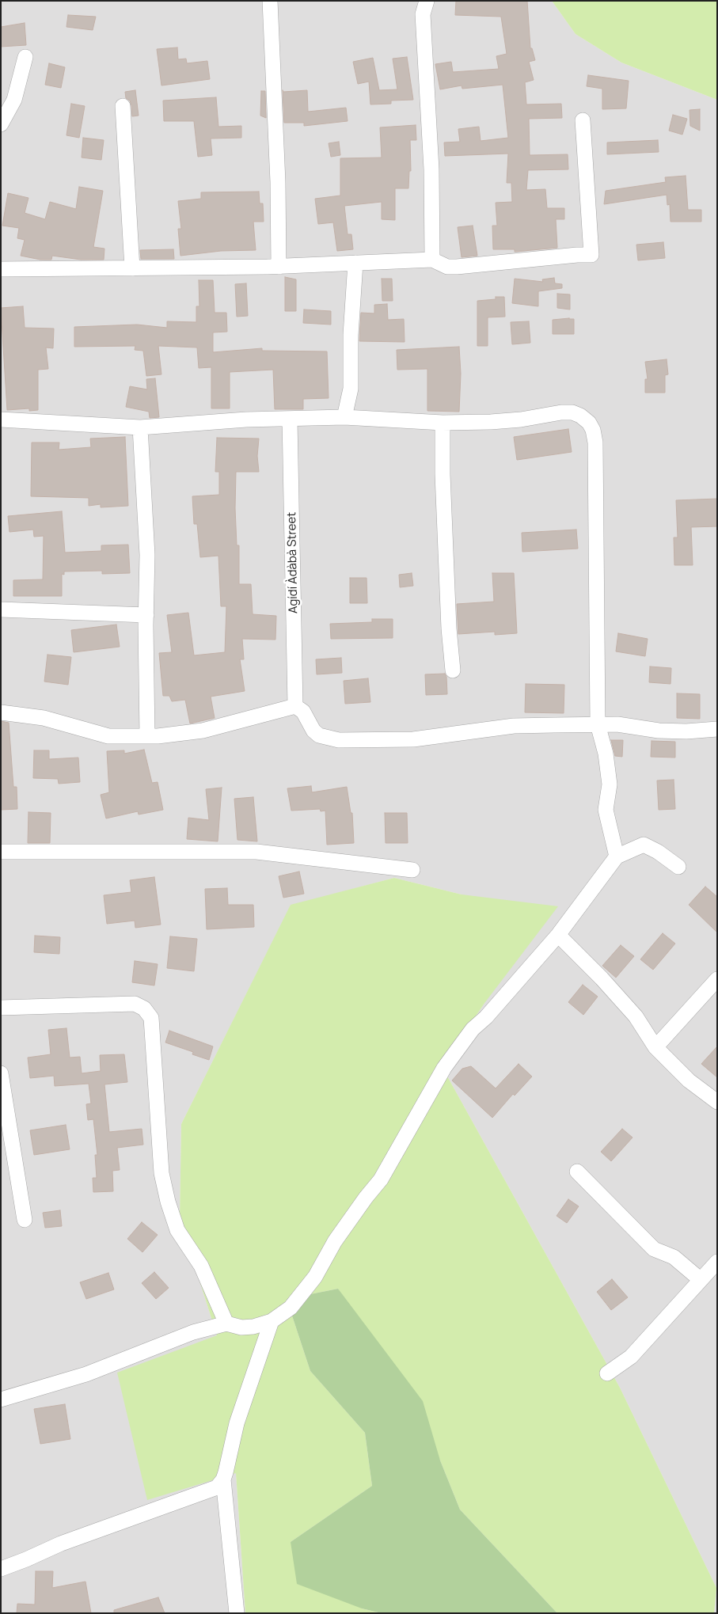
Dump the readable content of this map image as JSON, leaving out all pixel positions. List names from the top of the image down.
{
  "streets": {
    "street": ["Agídí Àdàbà Street"]
  }
}
